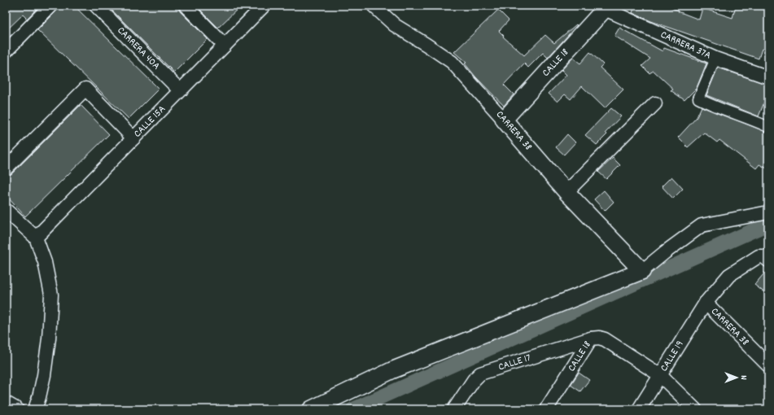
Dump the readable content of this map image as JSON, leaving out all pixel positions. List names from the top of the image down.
{
  "streets": {
    "street": [
      "CARRERA 37A",
      "CARRERA 40A",
      "CALLE 18",
      "CALLE 15A",
      "CARRERA 38",
      "CALLE 19",
      "CALLE 17"
    ]
  },
  "crossings": [
    ["CARRERA 37A", "CALLE 18"],
    ["CARRERA 40A", "CALLE 15A"],
    ["CALLE 18", "CARRERA 38"],
    ["CALLE 18", "CALLE 19"],
    ["CALLE 18", "CALLE 17"],
    ["CARRERA 38", "CALLE 19"]
  ],
  "north": "right"
}
